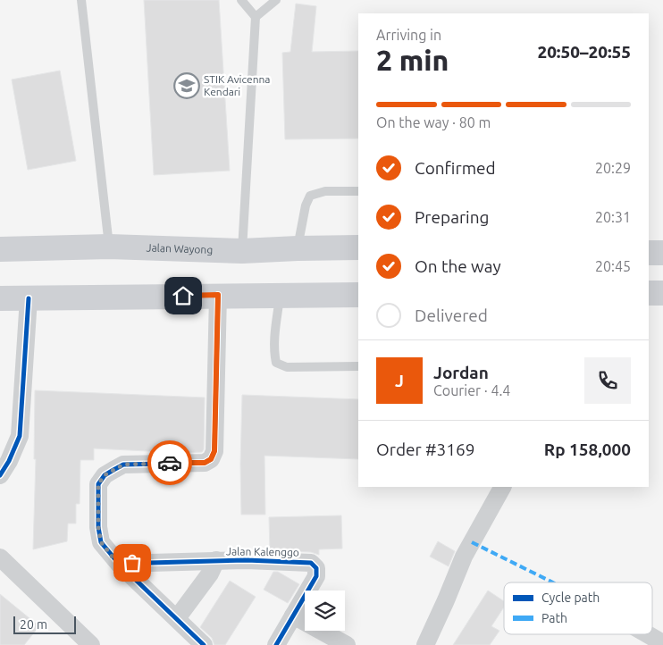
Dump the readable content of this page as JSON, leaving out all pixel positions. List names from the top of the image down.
{
  "streets": {
    "main road": ["Jalan Wayong"],
    "street": ["Jalan Kalenggo"]
  },
  "places": {
    "school or university": ["STIK Avicenna Kendari"]
  },
  "legend": ["Cycle path", "Path"],
  "scale_bar": "20 m",
  "page": {
    "heading": ["2 min", "Arriving in", "20:50–20:55"],
    "panel": [
      "Jordan",
      "Courier · 4.4",
      "Order #3169",
      "Rp 158,000"
    ],
    "bar": "On the way · 80 m",
    "list": [
      ["Confirmed", "20:29"],
      ["Preparing", "20:31"],
      ["On the way", "20:45"],
      "Delivered"
    ],
    "round": "J",
    "scale": "20 m"
  }
}
